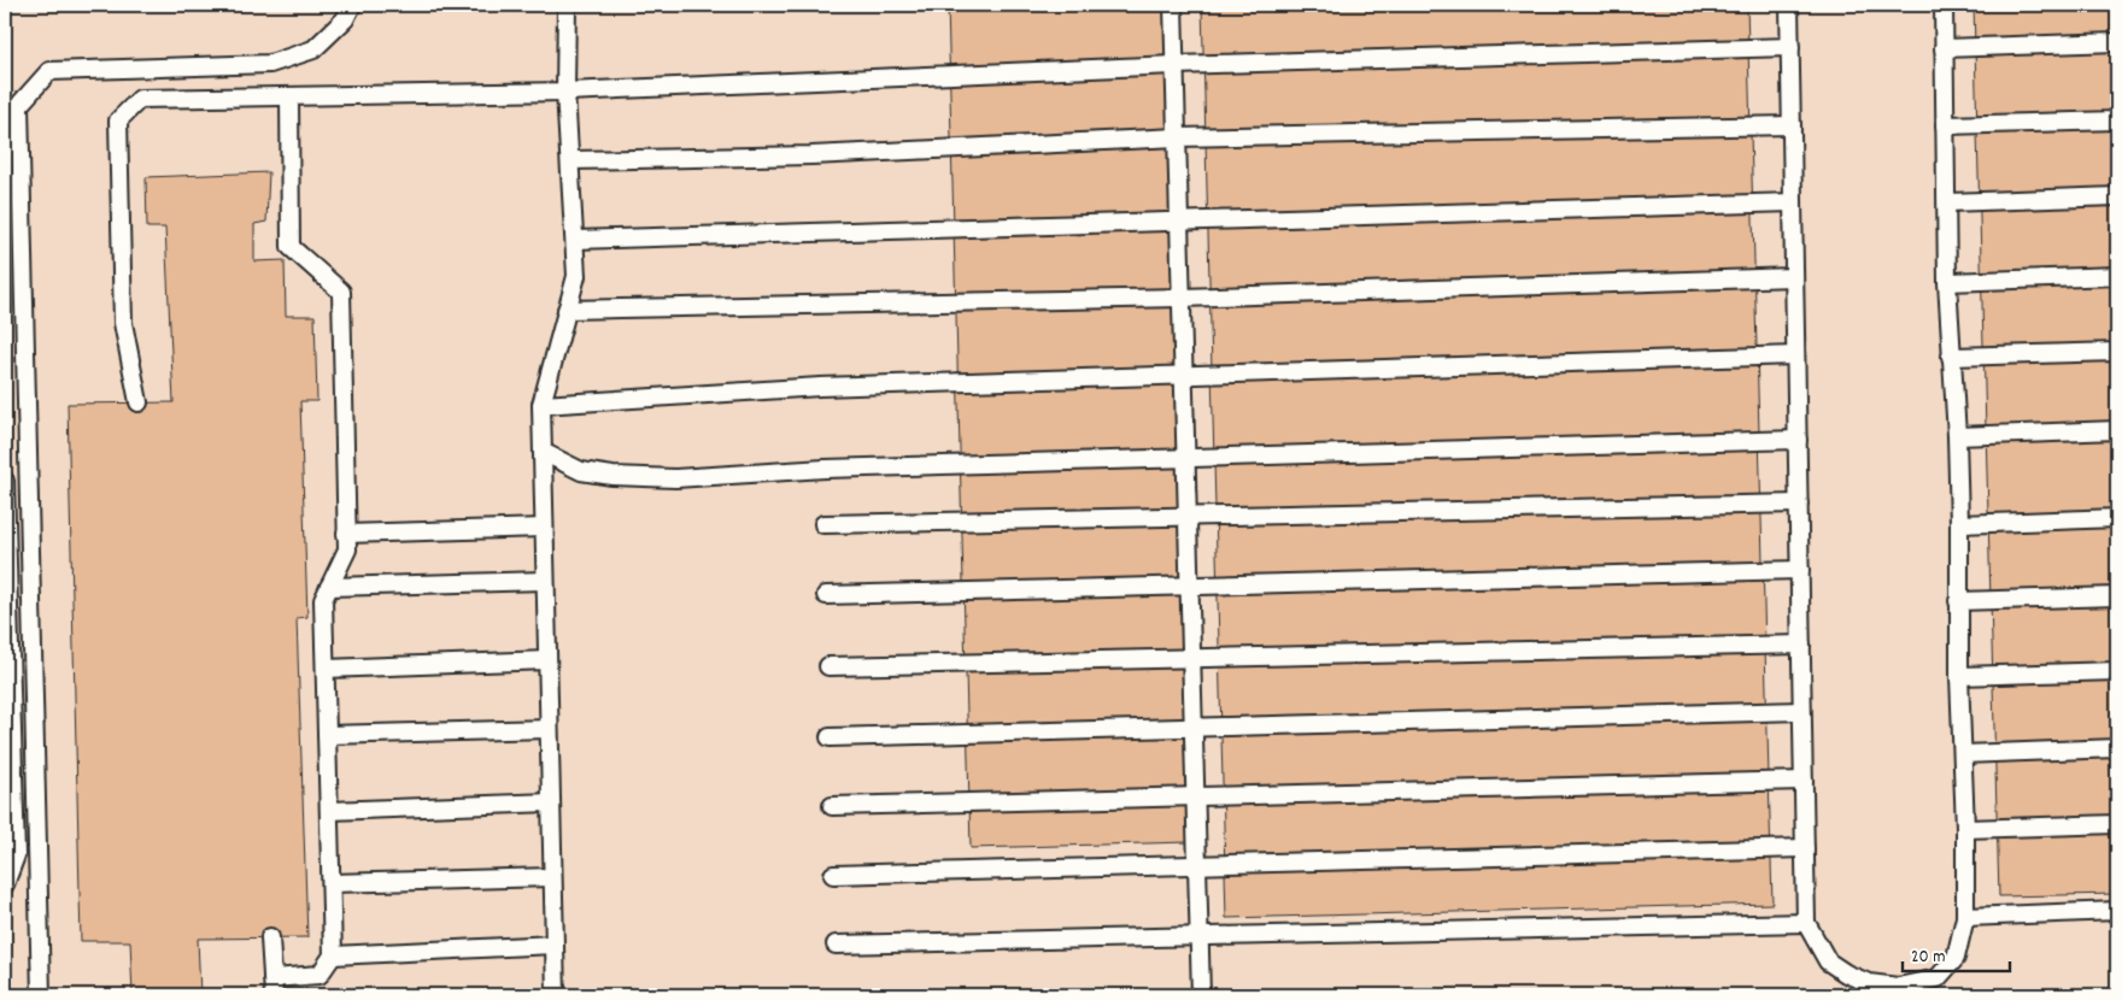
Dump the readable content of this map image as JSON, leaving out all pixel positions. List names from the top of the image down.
{
  "scale_bar": "20 m"
}
